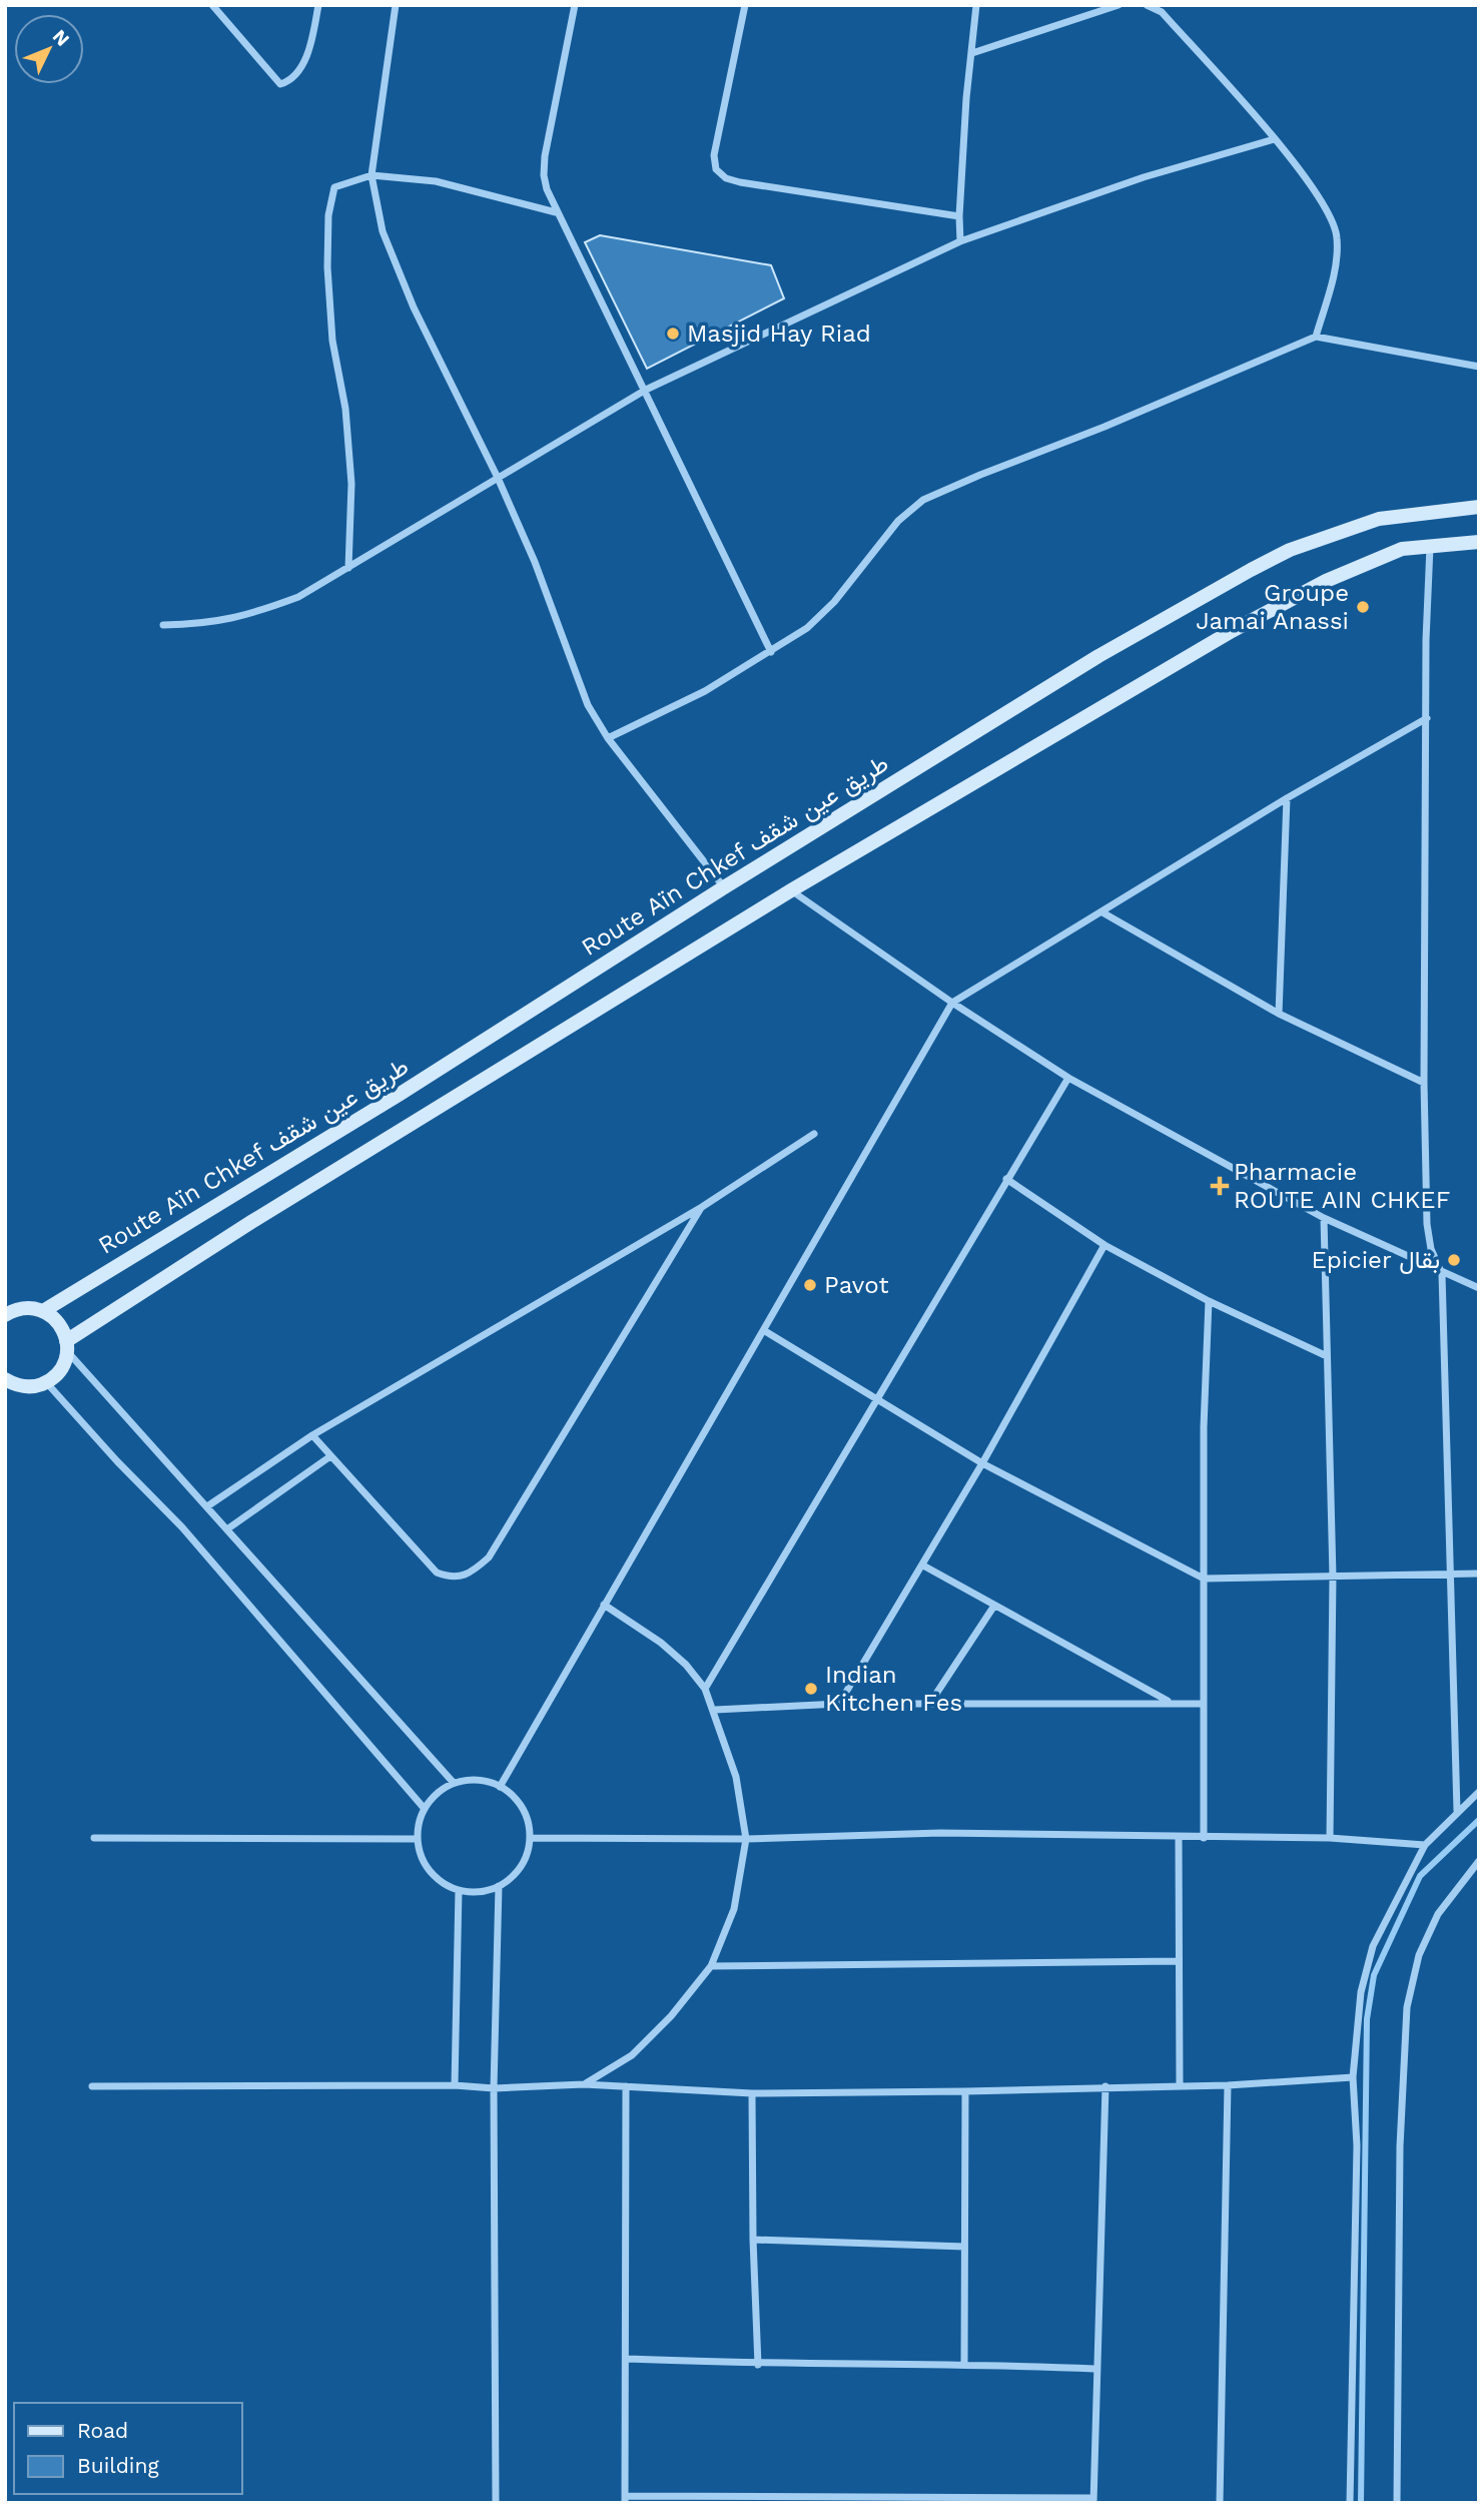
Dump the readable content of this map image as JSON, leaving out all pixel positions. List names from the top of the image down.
{
  "streets": {
    "main road": ["Route Aïn Chkef طريق عين شقف"]
  },
  "places": {
    "other": [
      "Masjid Hay Riad",
      "Groupe Jamai Anassi",
      "Epicier بقال",
      "Pavot",
      "Indian Kitchen Fes"
    ],
    "health": ["Pharmacie ROUTE AIN CHKEF"]
  },
  "legend": ["Road", "Building"],
  "north": "top right"
}
